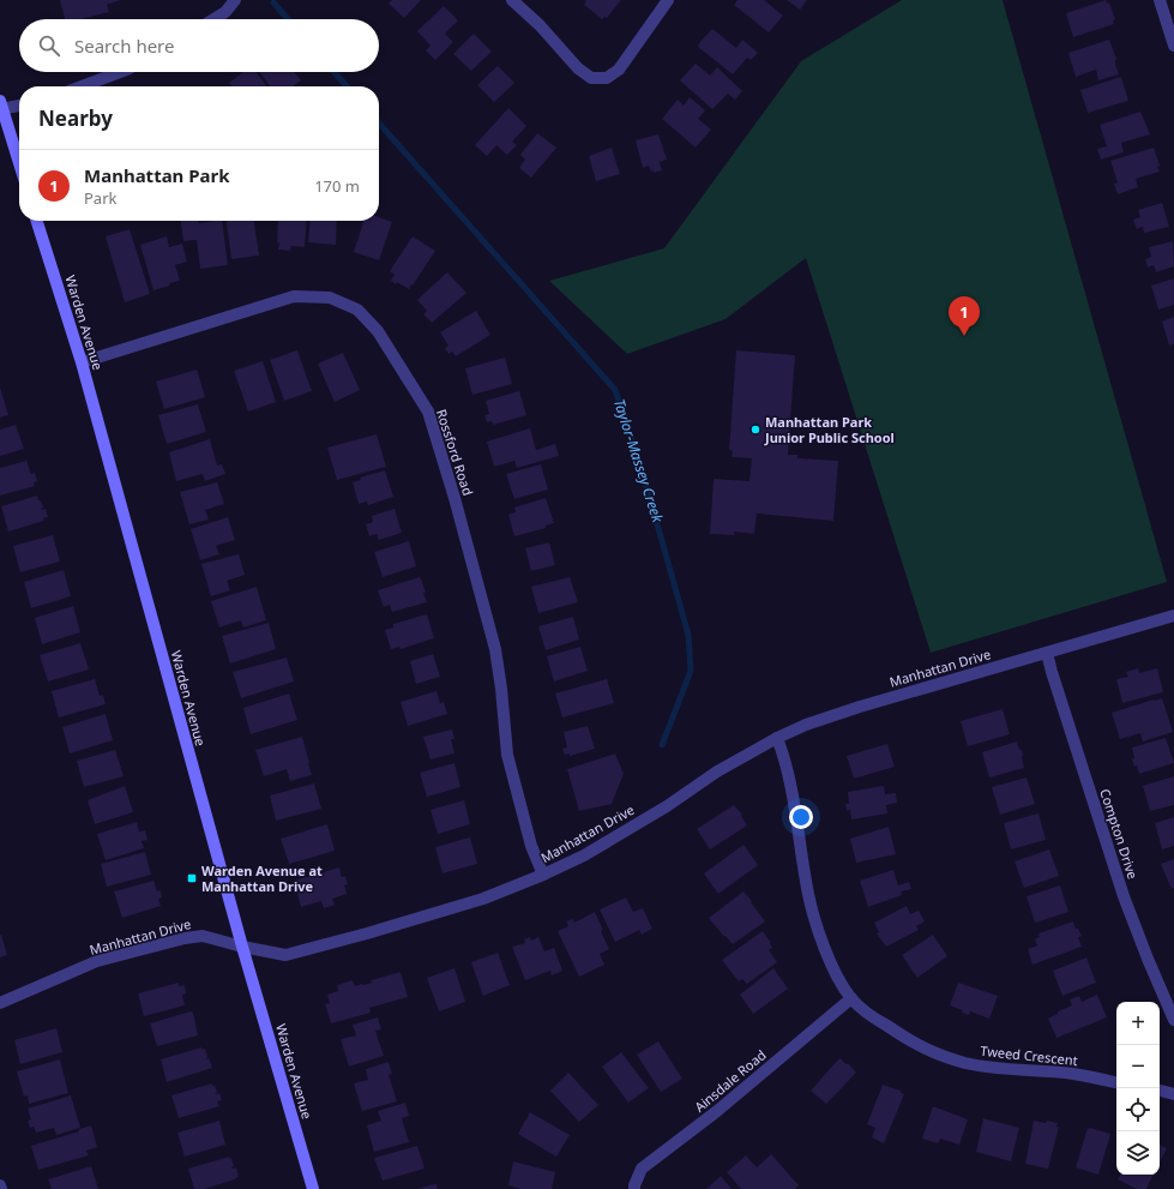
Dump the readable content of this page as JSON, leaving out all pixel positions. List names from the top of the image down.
{
  "streets": {
    "main road": ["Warden Avenue"],
    "street": [
      "Rossford Road",
      "Manhattan Drive",
      "Compton Drive",
      "Tweed Crescent",
      "Ainsdale Road"
    ]
  },
  "crossings": [
    ["Warden Avenue", "Rossford Road"],
    ["Warden Avenue", "Manhattan Drive"],
    ["Rossford Road", "Manhattan Drive"],
    ["Manhattan Drive", "Compton Drive"],
    ["Manhattan Drive", "Tweed Crescent"],
    ["Tweed Crescent", "Ainsdale Road"]
  ],
  "water": ["Taylor-Massey Creek"],
  "places": {
    "other": ["Manhattan Park Junior Public School"],
    "transit": ["Warden Avenue at Manhattan Drive"]
  },
  "page": {
    "search": "Search here",
    "heading": "Nearby",
    "list": [
      {
        "mark": "1",
        "name": "Manhattan Park",
        "note": "Park",
        "value": "170 m"
      }
    ],
    "pins": "1",
    "map_buttons": ["+", "−"]
  }
}
